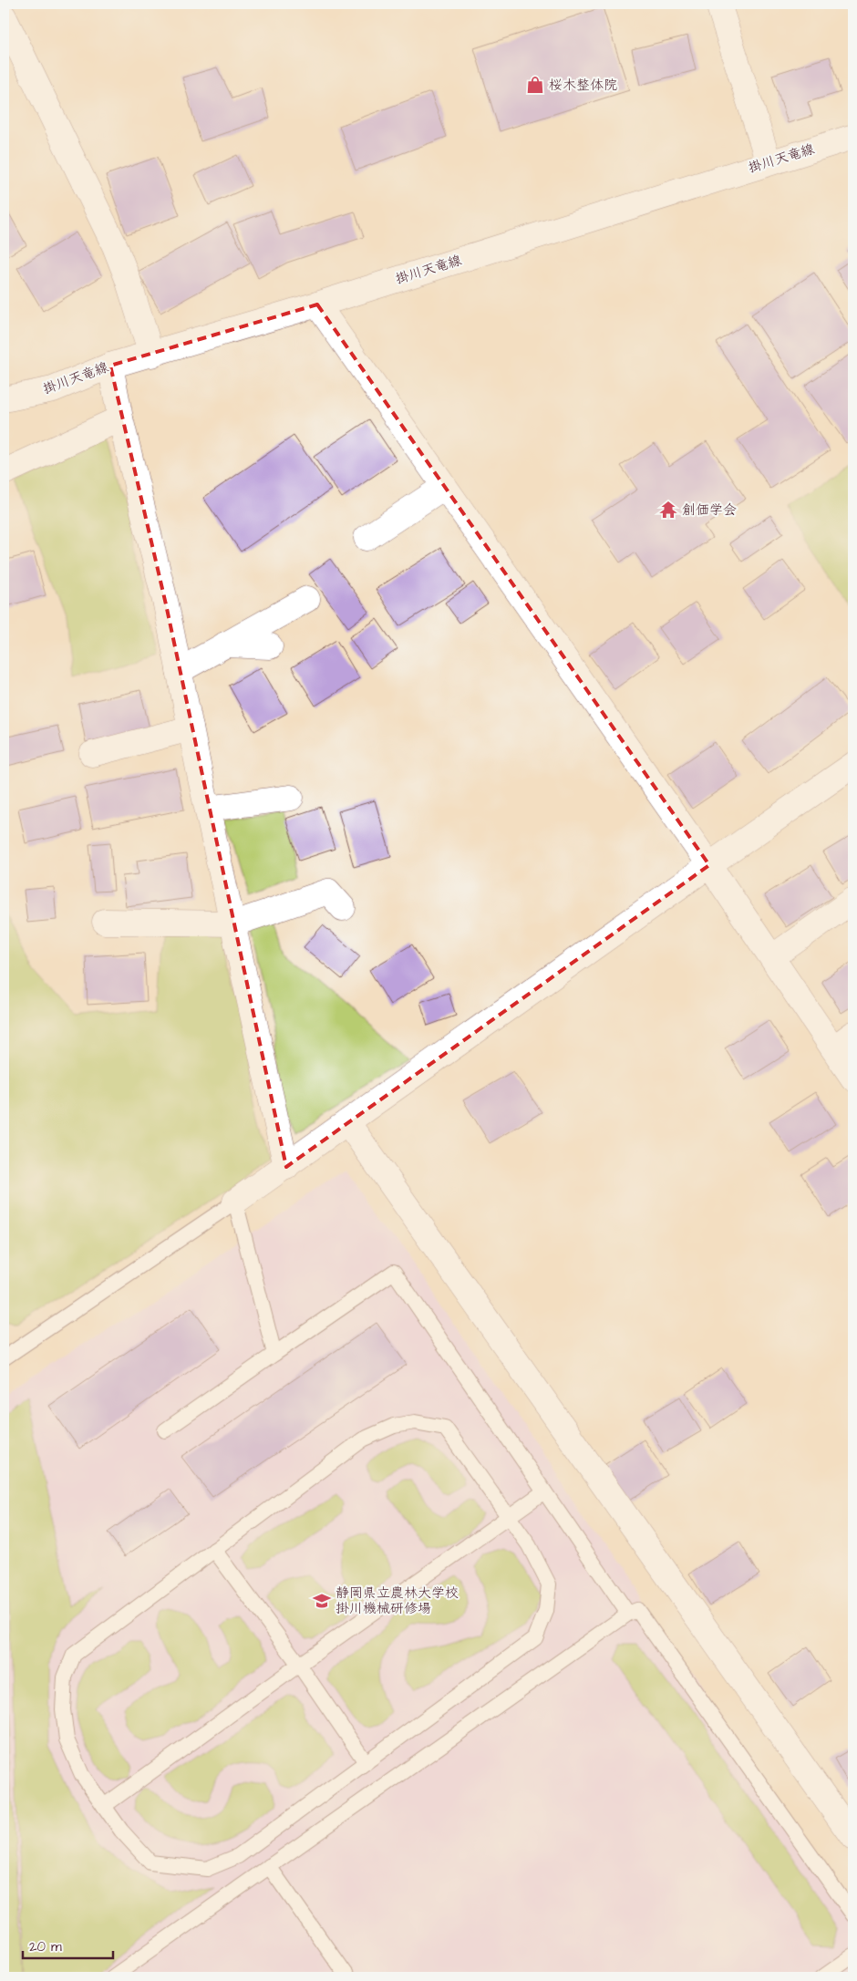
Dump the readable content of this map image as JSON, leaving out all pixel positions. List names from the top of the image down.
{
  "streets": {
    "street": ["掛川天竜線"]
  },
  "places": {
    "shop": ["桜木整体院"],
    "temple": ["創価学会"],
    "school or university": ["静岡県立農林大学校 掛川機械研修場"]
  },
  "scale_bar": "20 m"
}
